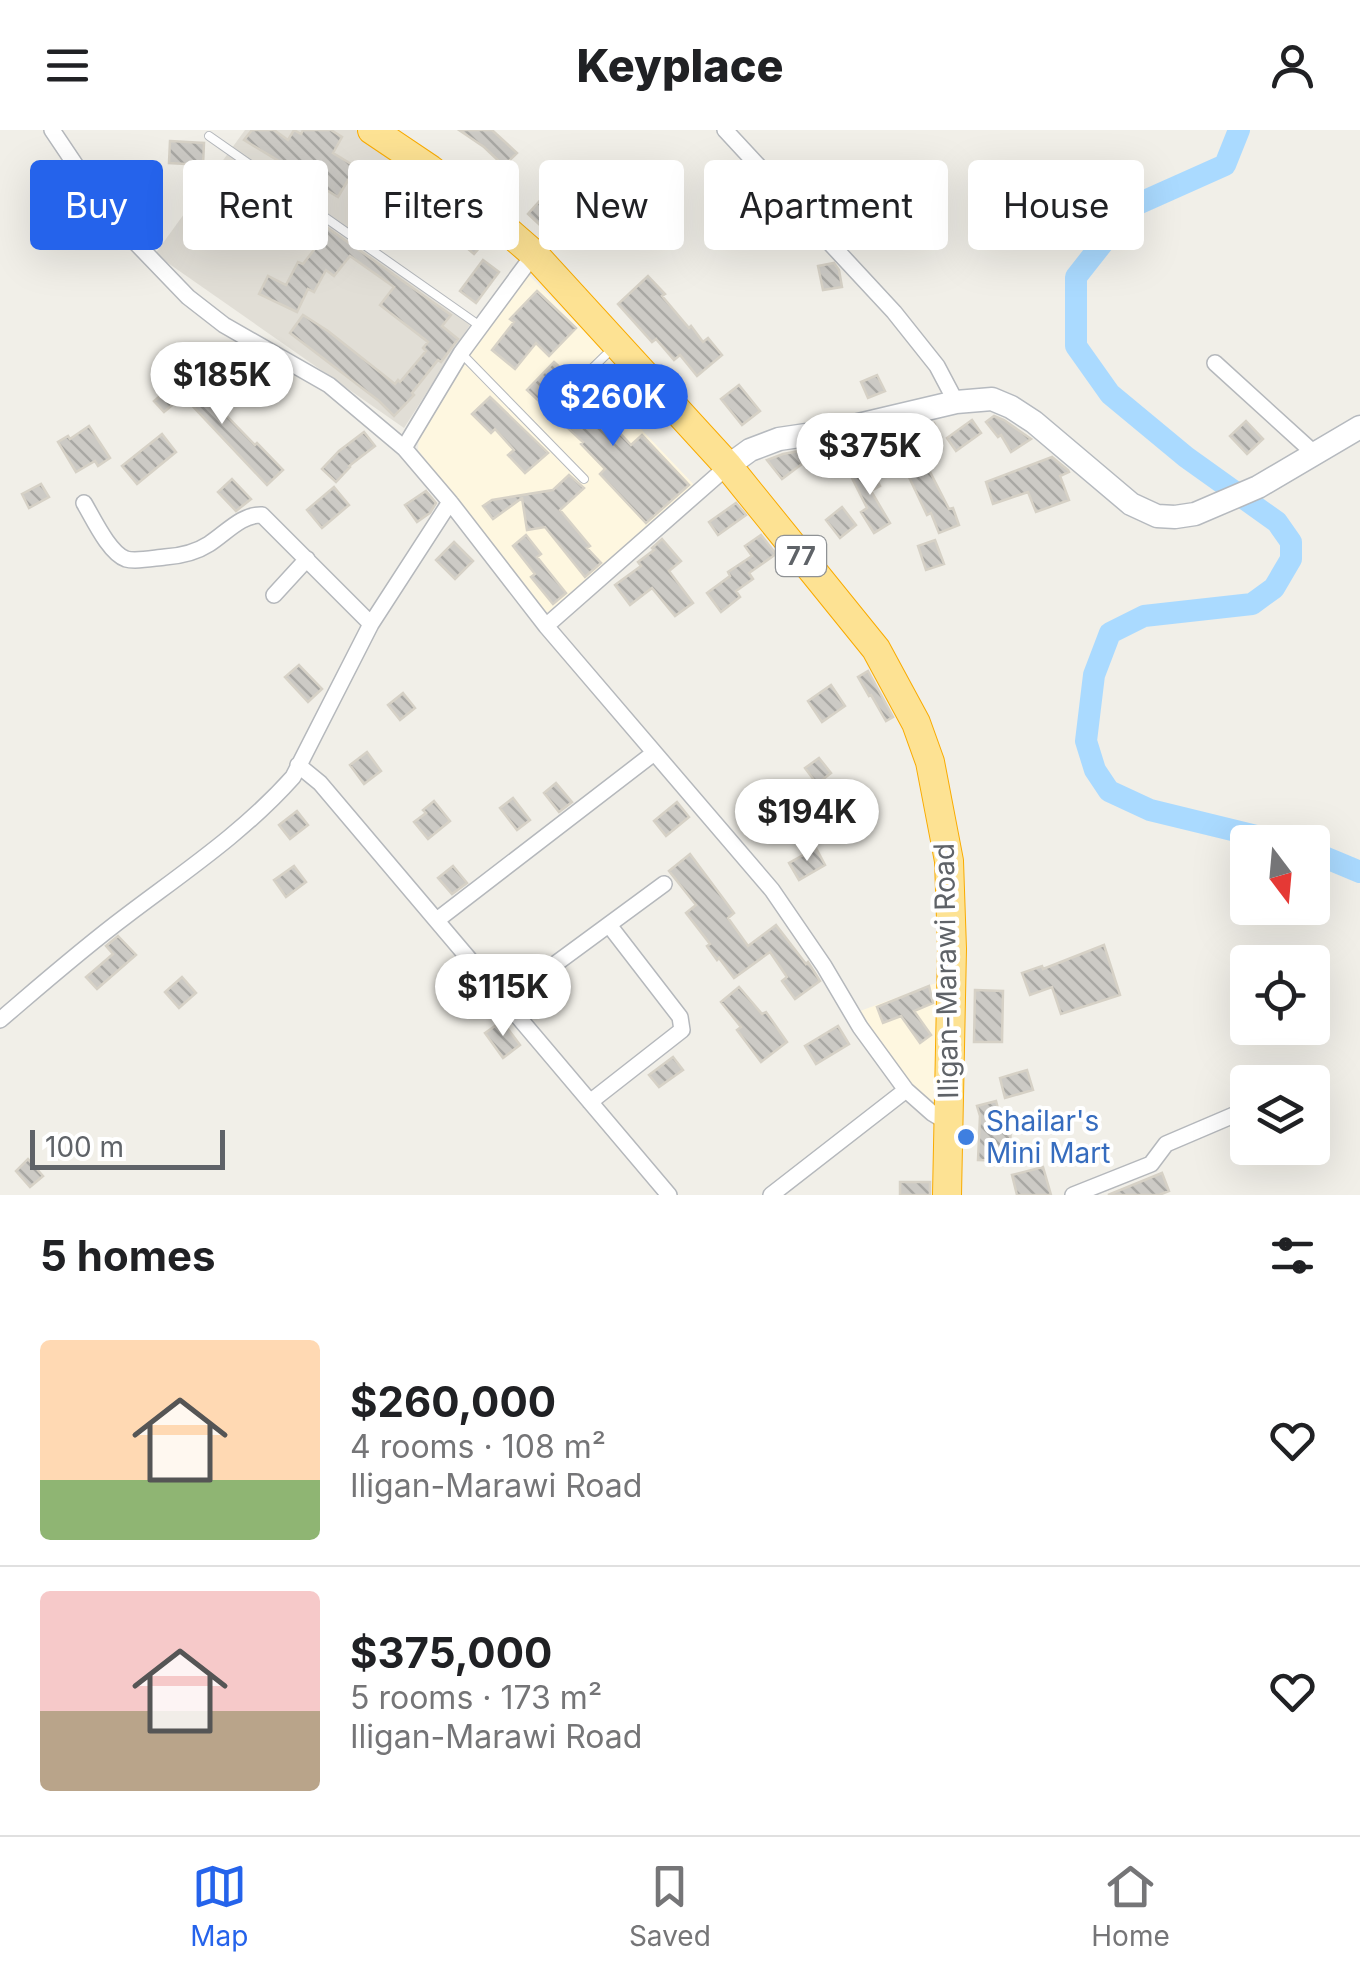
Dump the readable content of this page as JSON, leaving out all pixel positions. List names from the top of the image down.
{
  "streets": {
    "highway": ["77", "Iligan-Marawi Road"]
  },
  "places": ["Shailar's Mini Mart"],
  "scale_bar": "100 m",
  "north": "bottom",
  "page": {
    "header": "Keyplace",
    "chip": [
      "Buy",
      "Rent",
      "Filters",
      "New",
      "Apartment",
      "House"
    ],
    "price": [
      "$185K",
      "$260K",
      "$375K",
      "$194K",
      "$115K"
    ],
    "scale": "100 m",
    "heading": "5 homes",
    "list": [
      {
        "name": "$260,000",
        "note": "4 rooms · 108 m² · Iligan-Marawi Road"
      },
      {
        "name": "$375,000",
        "note": "5 rooms · 173 m² · Iligan-Marawi Road"
      }
    ],
    "tabs": ["Map", "Saved", "Home"]
  }
}
